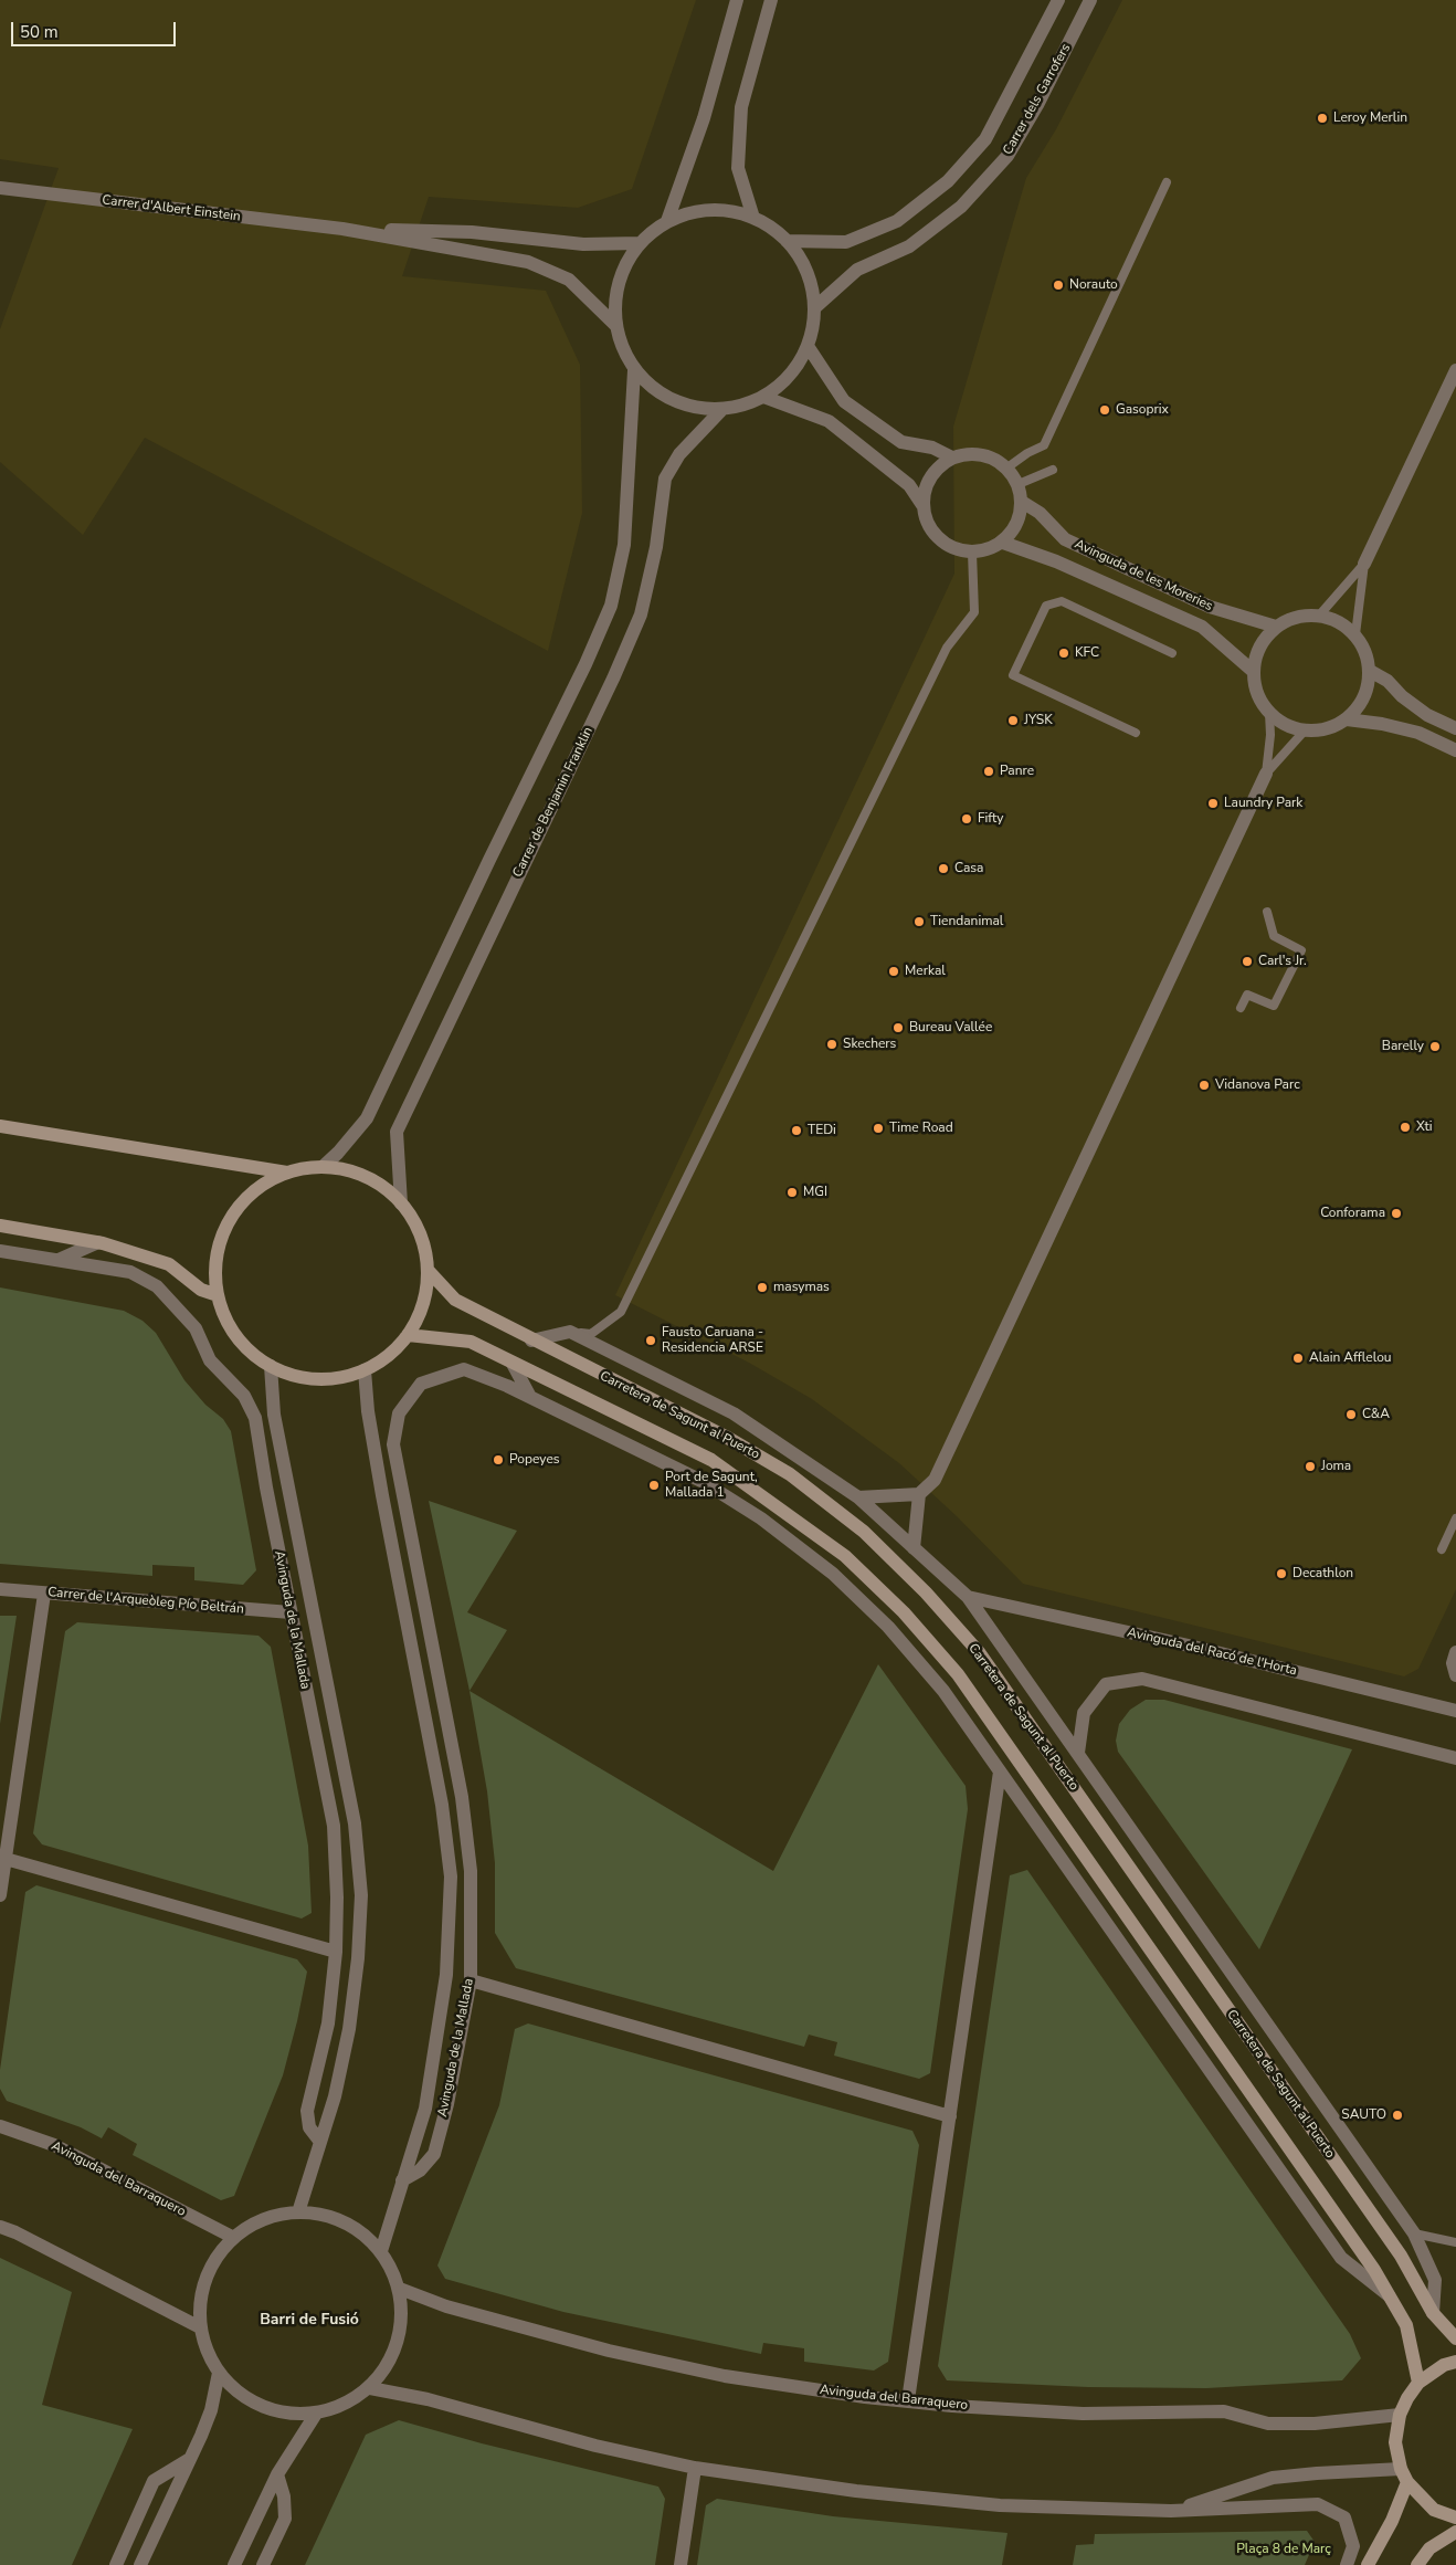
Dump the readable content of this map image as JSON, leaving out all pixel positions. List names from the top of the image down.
{
  "streets": {
    "street": [
      "Carrer dels Garrofers",
      "Carrer d'Albert Einstein",
      "Avinguda de les Moreries",
      "Carrer de Benjamin Franklin",
      "Carretera de Sagunt al Puerto",
      "Carrer de l'Arqueòleg Pío Beltrán",
      "Avinguda de la Mallada",
      "Avinguda del Racó de l'Horta",
      "Avinguda del Barraquero"
    ]
  },
  "crossings": [
    ["Carrer de l'Arqueòleg Pío Beltrán", "Avinguda de la Mallada"]
  ],
  "districts": ["Barri de Fusió"],
  "parks": ["Plaça 8 de Març"],
  "places": [
    "Leroy Merlin",
    "Norauto",
    "Gasoprix",
    "KFC",
    "JYSK",
    "Panre",
    "Laundry Park",
    "Fifty",
    "Casa",
    "Tiendanimal",
    "Carl's Jr.",
    "Merkal",
    "Bureau Vallée",
    "Skechers",
    "Barelly",
    "Vidanova Parc",
    "Xti",
    "Time Road",
    "TEDi",
    "MGI",
    "Conforama",
    "masymas",
    "Fausto Caruana - Residencia ARSE",
    "Alain Afflelou",
    "C&A",
    "Popeyes",
    "Joma",
    "Port de Sagunt, Mallada 1",
    "Decathlon",
    "SAUTO"
  ],
  "scale_bar": "50 m"
}
